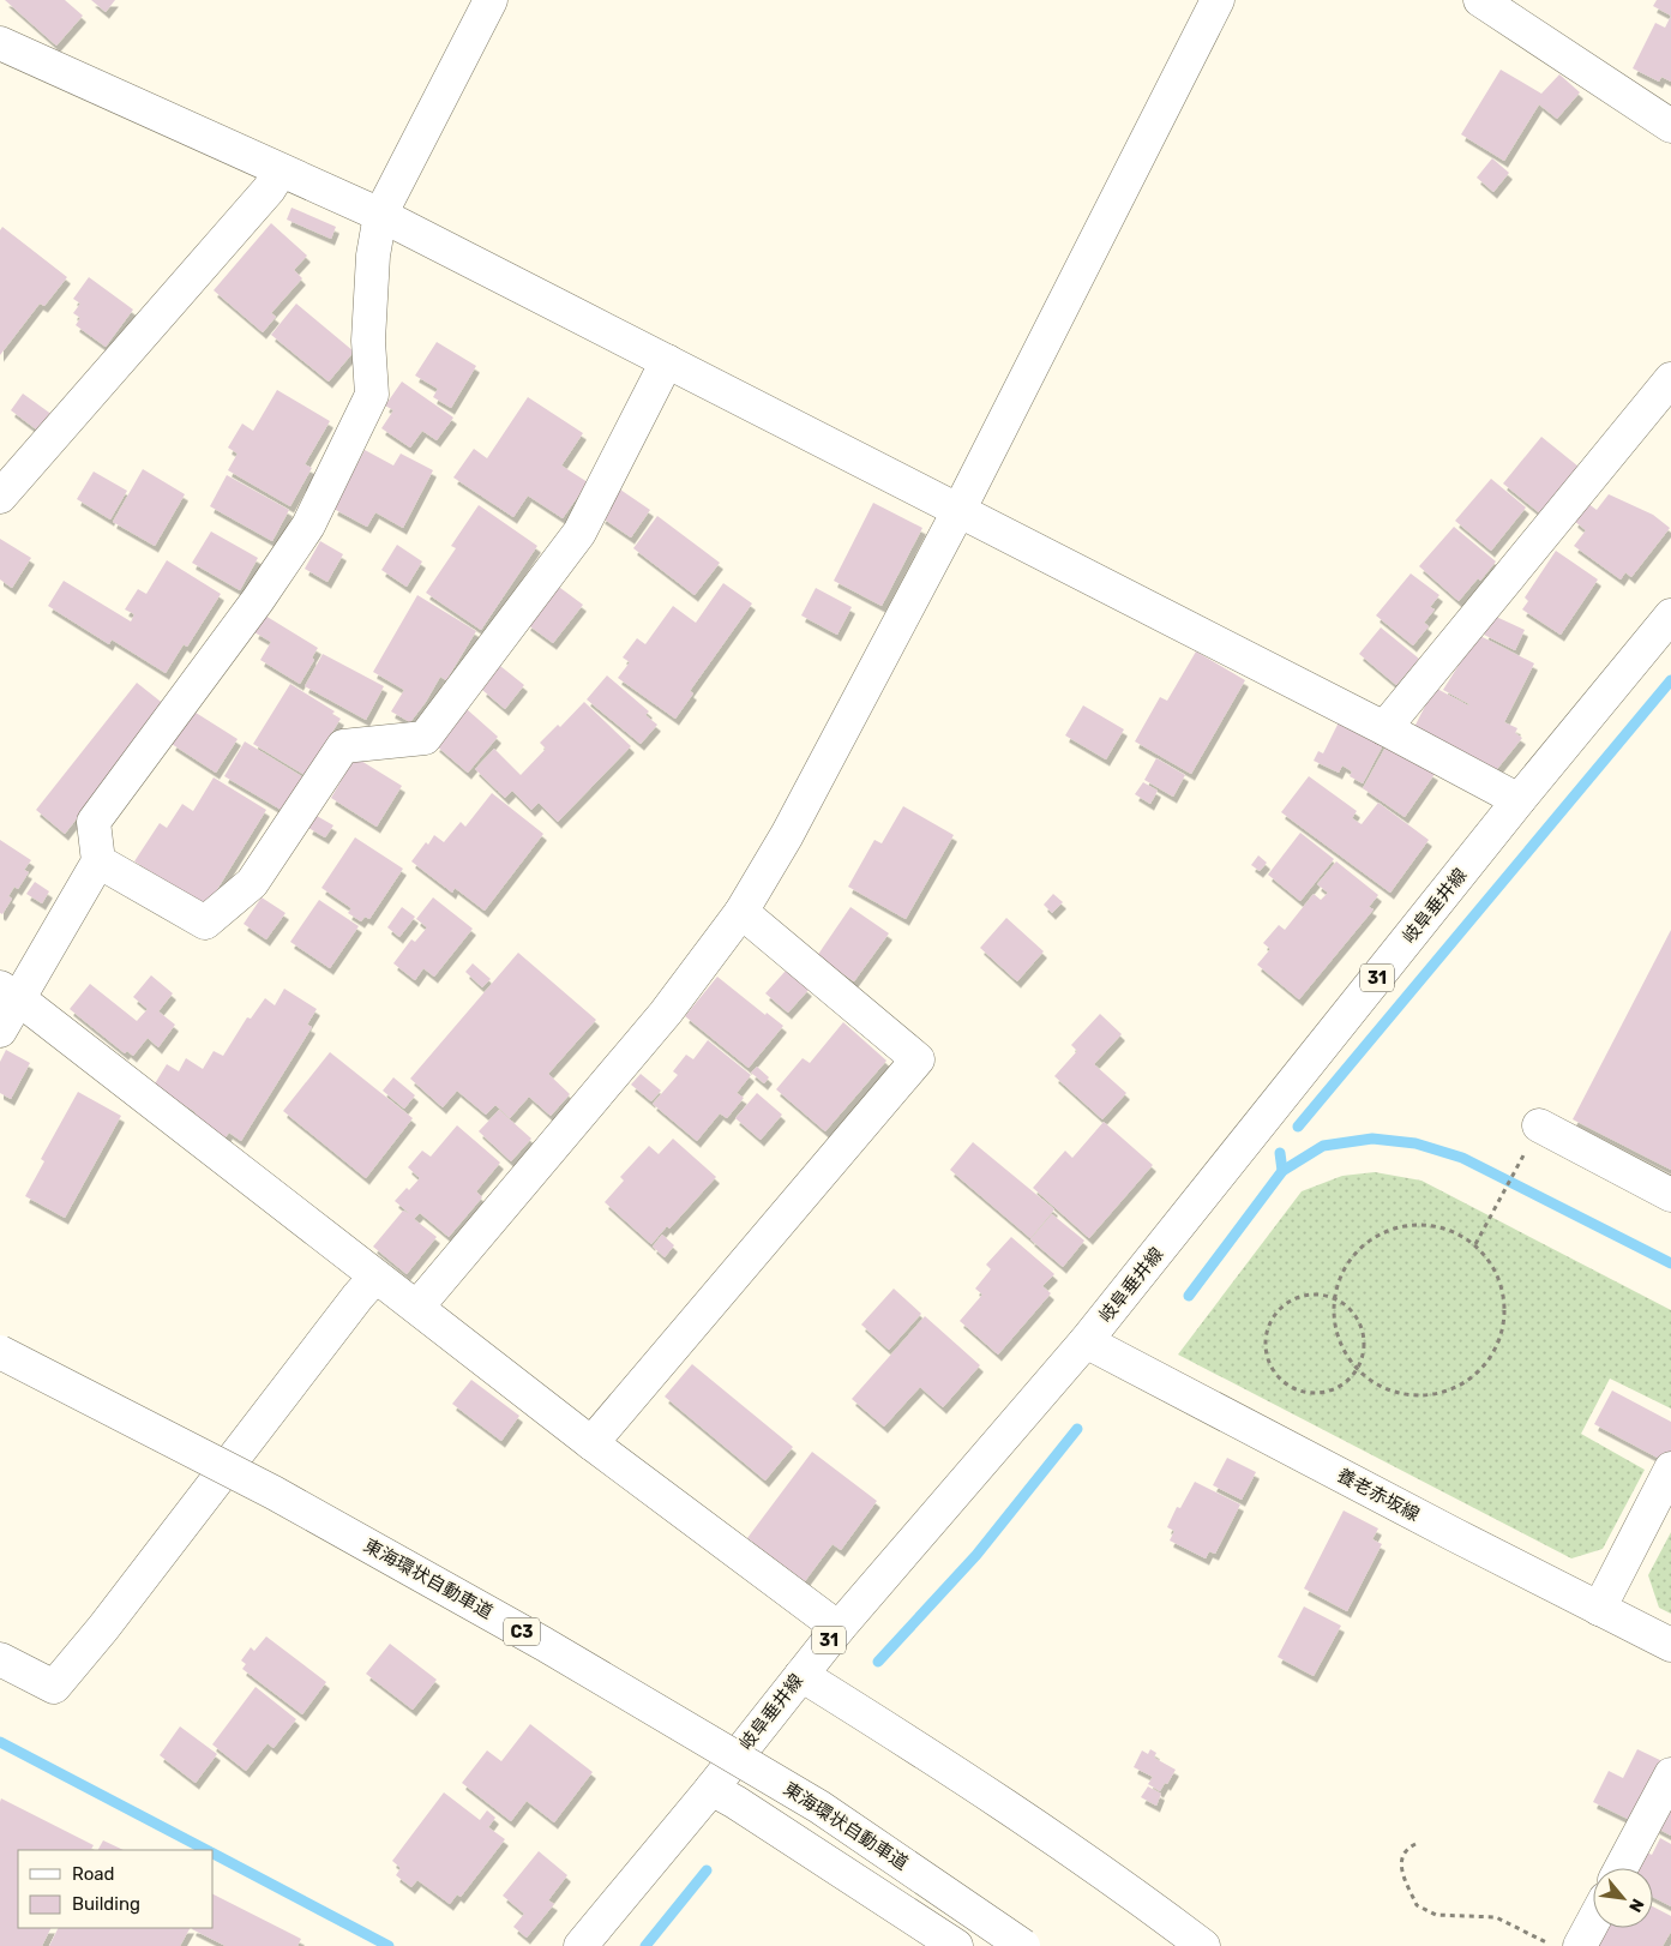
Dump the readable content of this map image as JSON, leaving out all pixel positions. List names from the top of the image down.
{
  "streets": {
    "main road": [
      "岐阜垂井線",
      "31",
      "養老赤坂線",
      "東海環状自動車道",
      "C3"
    ]
  },
  "crossings": [
    ["岐阜垂井線", "養老赤坂線"]
  ],
  "legend": ["Road", "Building"],
  "north": "bottom right"
}
